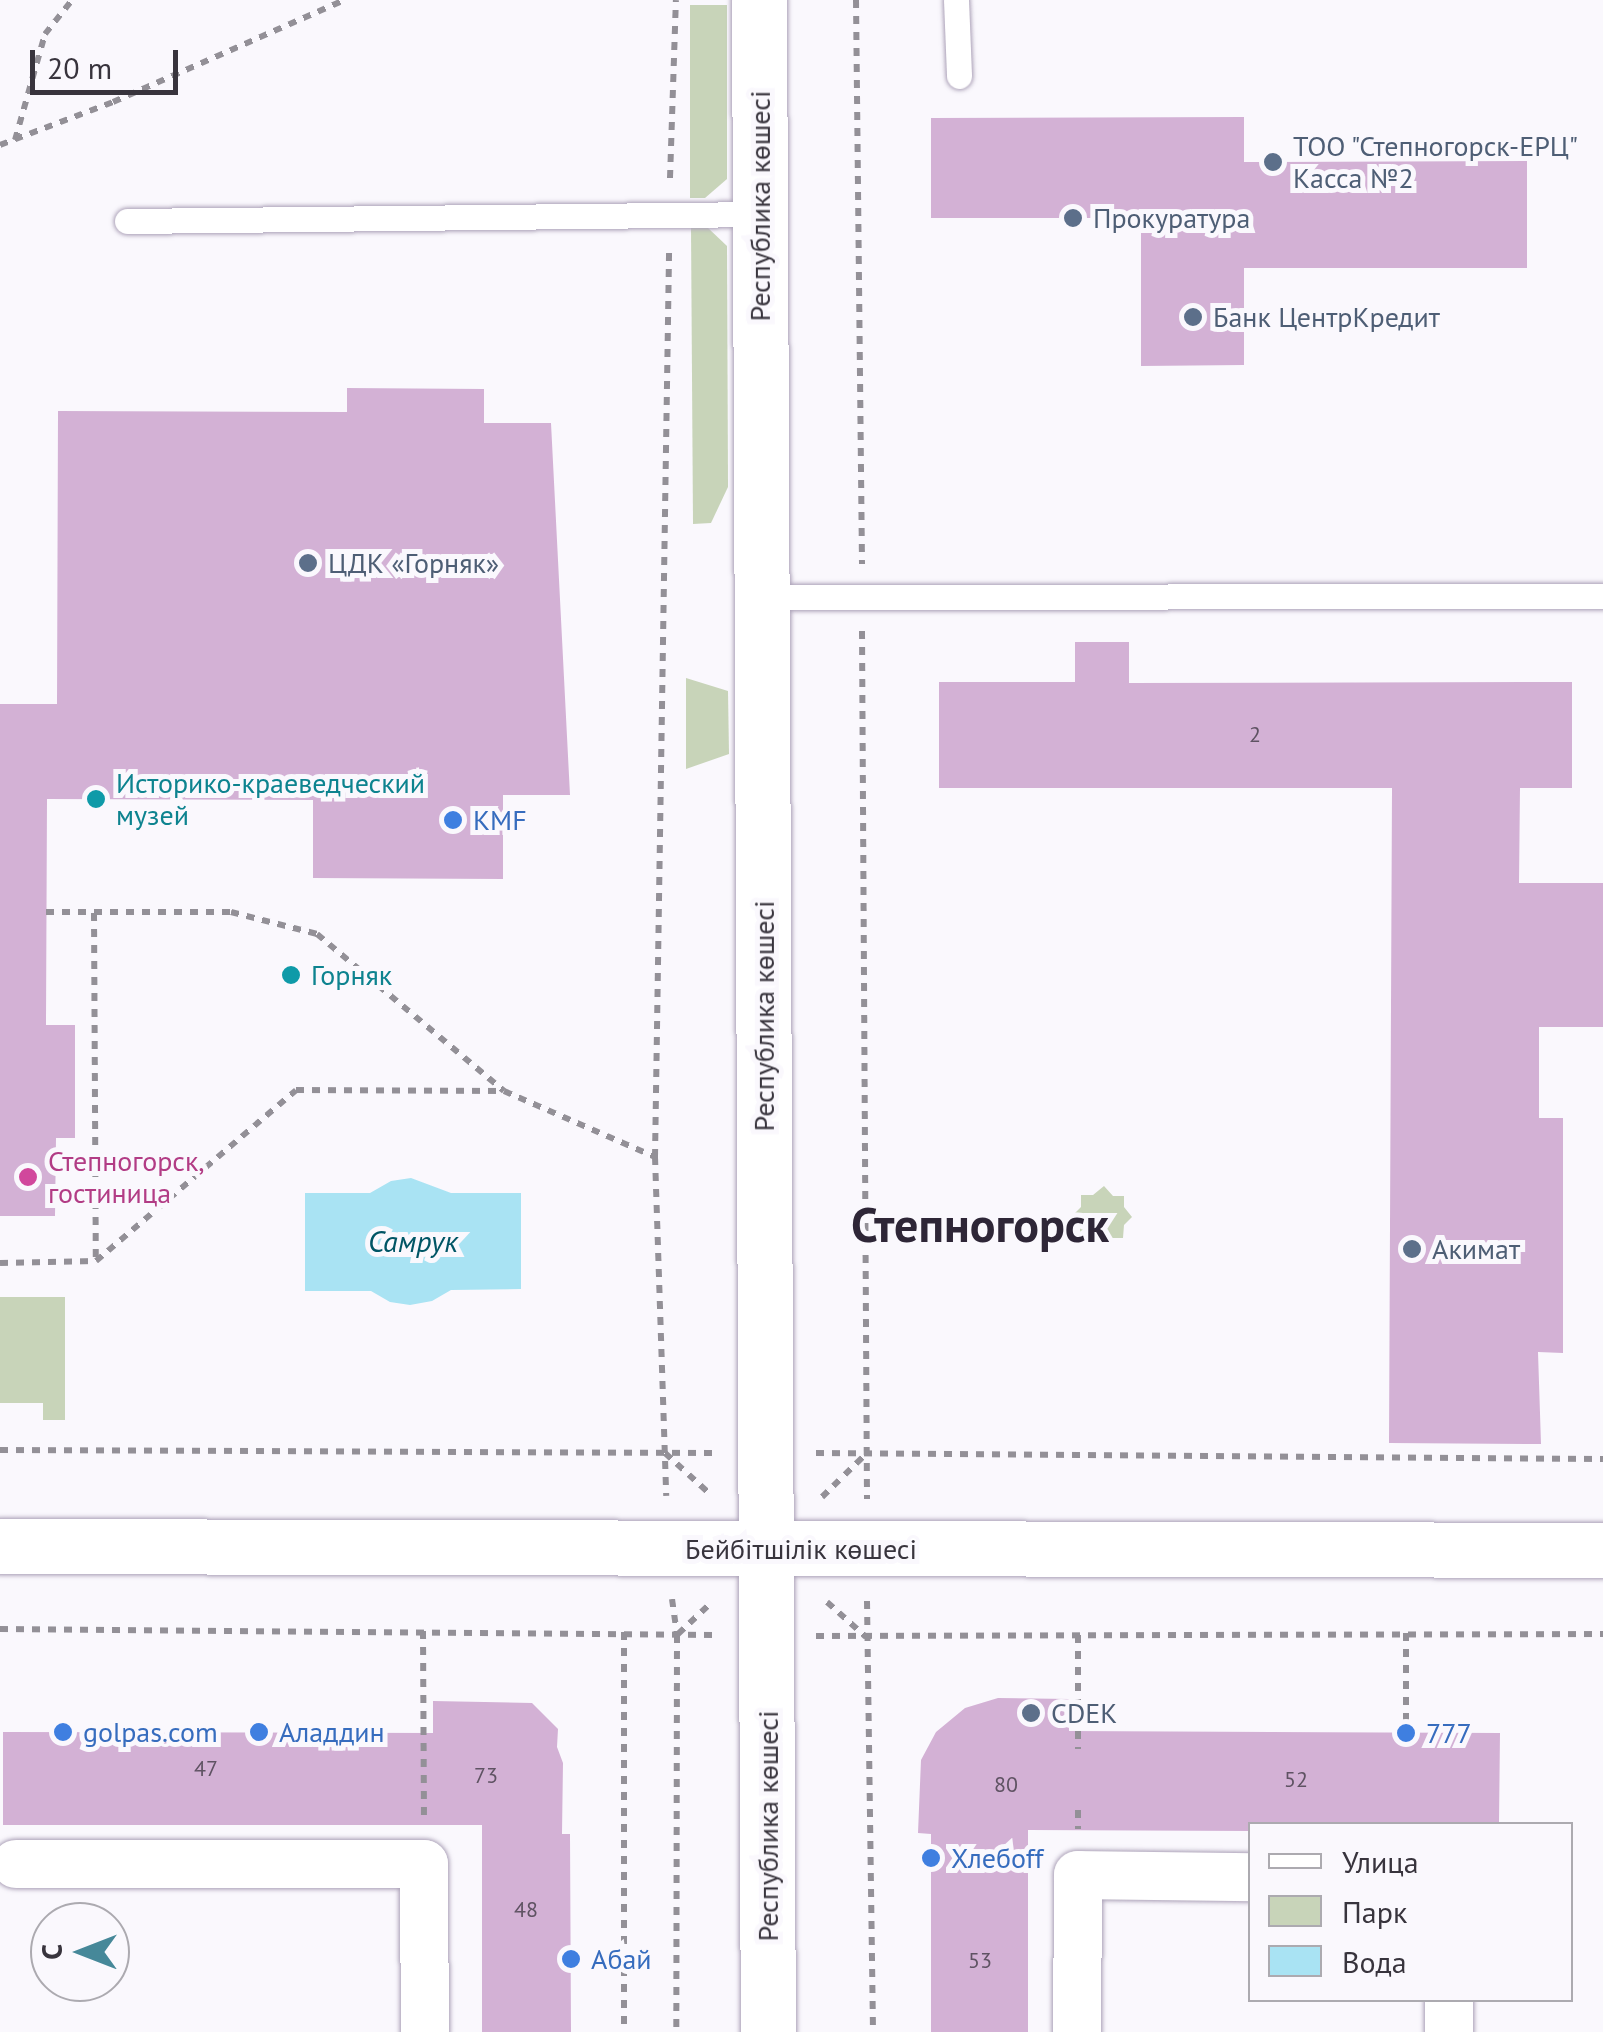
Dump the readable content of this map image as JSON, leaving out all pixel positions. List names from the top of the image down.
{
  "streets": {
    "street": ["Республика көшесі", "Бейбітшілік көшесі"]
  },
  "crossings": [
    ["Республика көшесі", "Бейбітшілік көшесі"]
  ],
  "districts": ["Степногорск"],
  "water": ["Самрук"],
  "places": [
    "ТОО \"Степногорск-ЕРЦ\" Касса №2",
    "Прокуратура",
    "Банк ЦентрКредит",
    "ЦДК «Горняк»",
    "Историко-краеведческий музей",
    "KMF",
    "Горняк",
    "Степногорск, гостиница",
    "Акимат",
    "CDEK",
    "golpas.com",
    "Аладдин",
    "777",
    "Хлебoff",
    "Абай"
  ],
  "house_numbers": [
    "2",
    "47",
    "73",
    "52",
    "80",
    "48",
    "53"
  ],
  "legend": ["Улица", "Парк", "Вода"],
  "scale_bar": "20 m",
  "north": "left"
}
